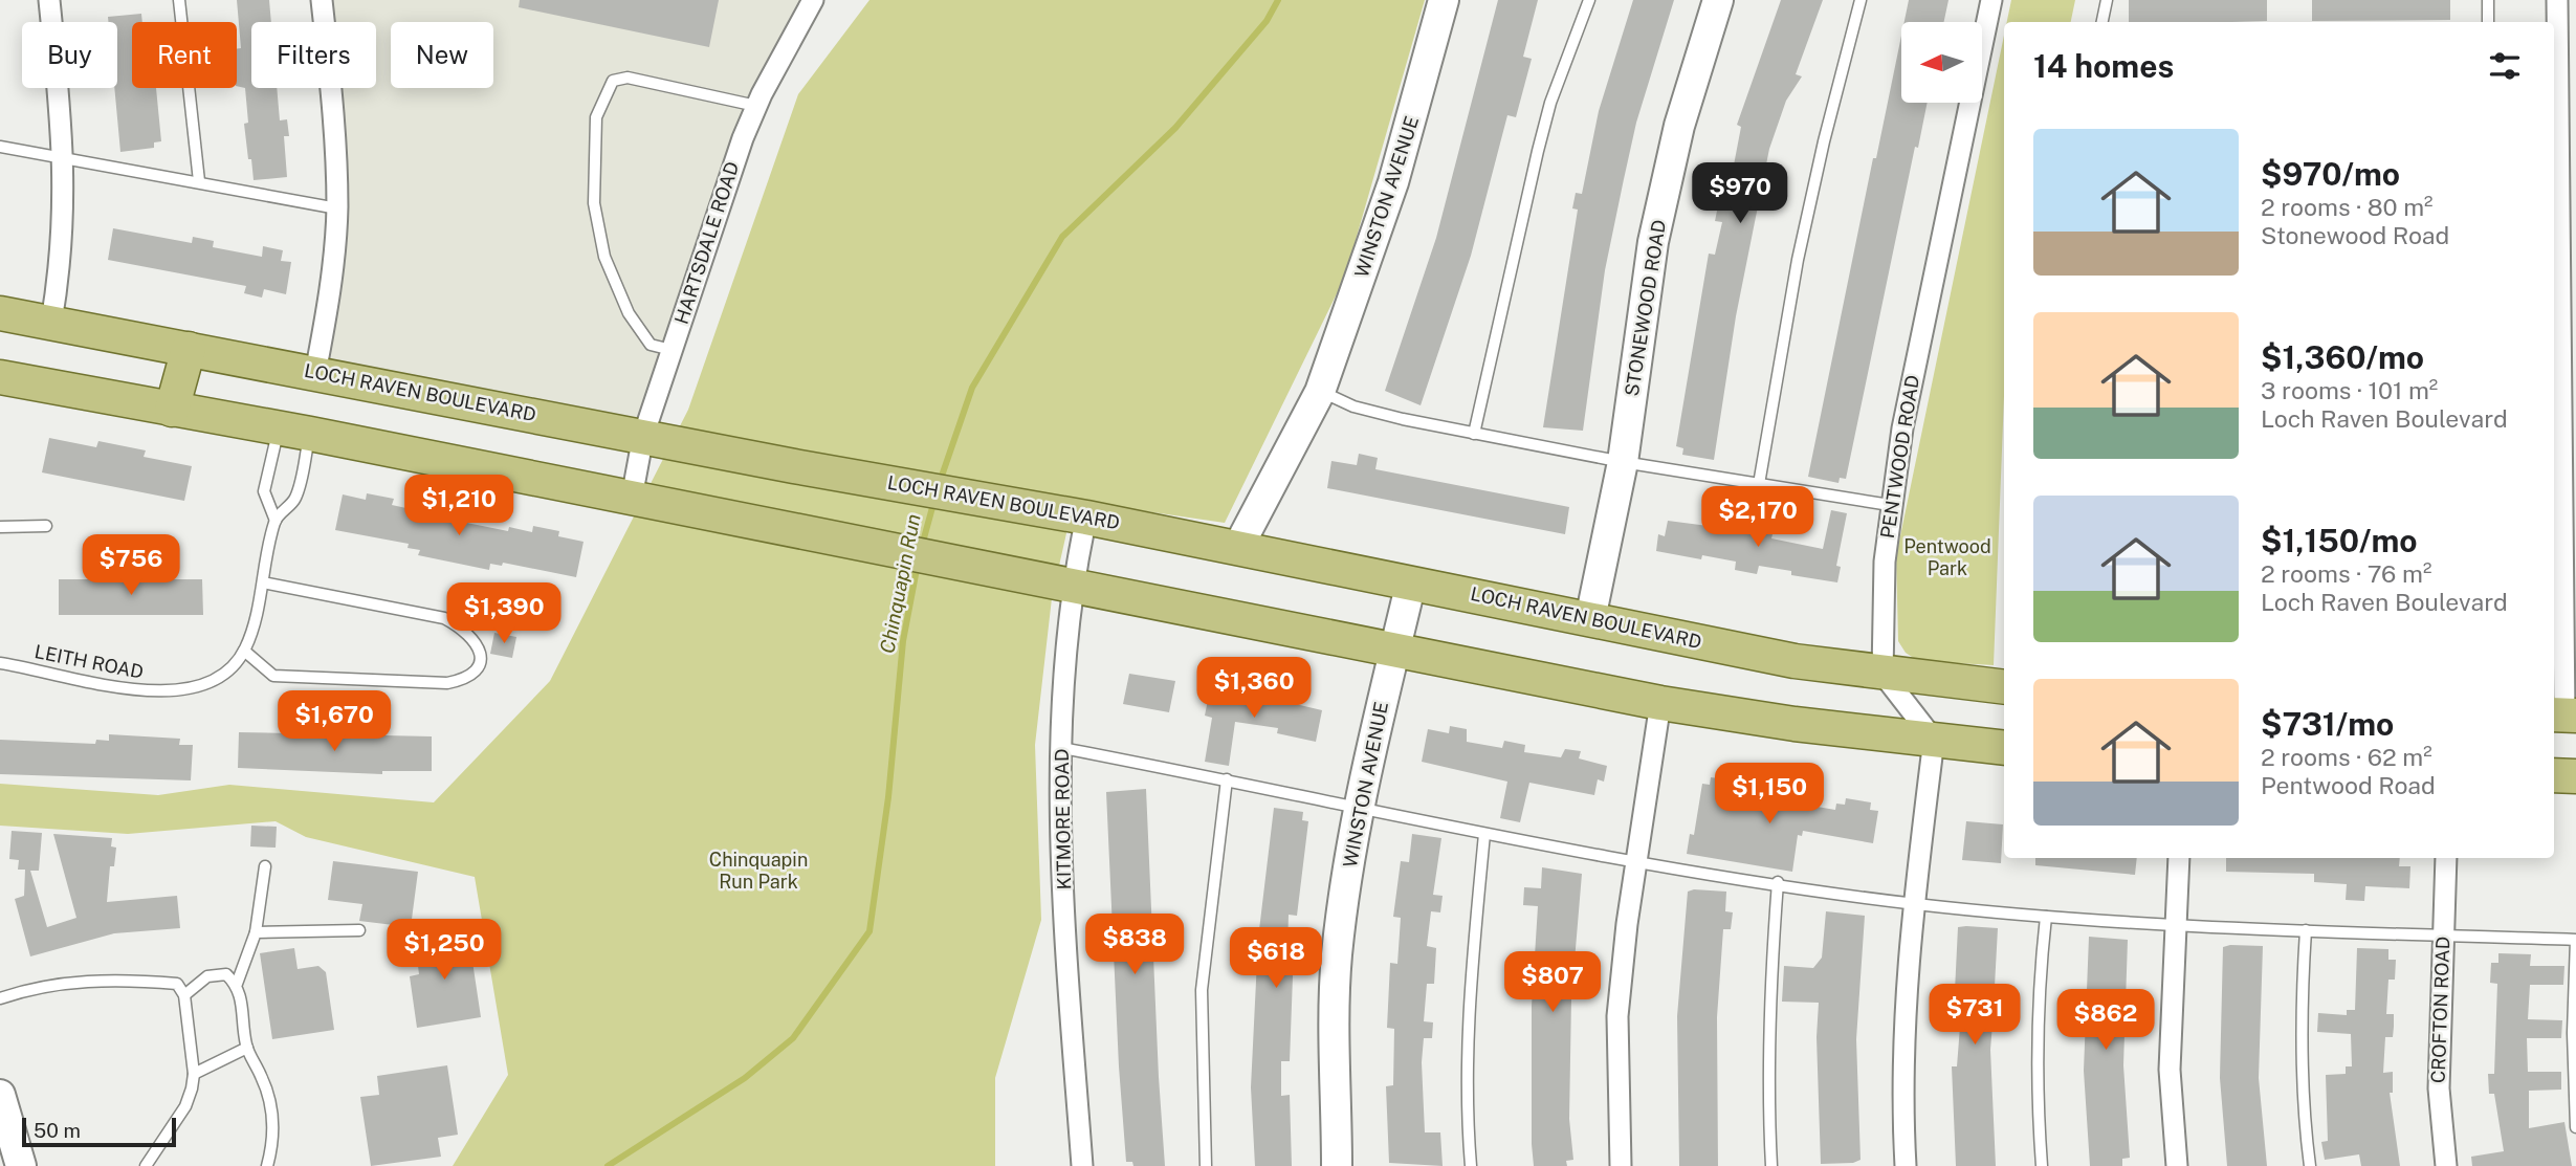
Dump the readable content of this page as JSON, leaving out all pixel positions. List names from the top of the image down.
{
  "streets": {
    "main road": ["LOCH RAVEN BOULEVARD"],
    "street": [
      "WINSTON AVENUE",
      "HARTSDALE ROAD",
      "STONEWOOD ROAD",
      "PENTWOOD ROAD",
      "KITMORE ROAD",
      "CROFTON ROAD"
    ],
    "lane": ["LEITH ROAD"]
  },
  "crossings": [
    ["WINSTON AVENUE", "LOCH RAVEN BOULEVARD"],
    ["HARTSDALE ROAD", "LOCH RAVEN BOULEVARD"],
    ["STONEWOOD ROAD", "LOCH RAVEN BOULEVARD"],
    ["LOCH RAVEN BOULEVARD", "PENTWOOD ROAD"],
    ["LOCH RAVEN BOULEVARD", "KITMORE ROAD"]
  ],
  "water": ["Chinquapin Run"],
  "parks": ["Pentwood Park", "Chinquapin Run Park"],
  "scale_bar": "50 m",
  "north": "left",
  "page": {
    "chip": [
      "Buy",
      "Rent",
      "Filters",
      "New"
    ],
    "heading": "14 homes",
    "list": [
      {
        "name": "$970/mo",
        "note": "2 rooms · 80 m² · Stonewood Road"
      },
      {
        "name": "$1,360/mo",
        "note": "3 rooms · 101 m² · Loch Raven Boulevard"
      },
      {
        "name": "$1,150/mo",
        "note": "2 rooms · 76 m² · Loch Raven Boulevard"
      },
      {
        "name": "$731/mo",
        "note": "2 rooms · 62 m² · Pentwood Road"
      }
    ],
    "price": [
      "$970",
      "$1,210",
      "$2,170",
      "$756",
      "$1,390",
      "$1,360",
      "$1,670",
      "$1,150",
      "$838",
      "$1,250",
      "$618",
      "$807",
      "$731",
      "$862"
    ],
    "scale": "50 m"
  }
}
